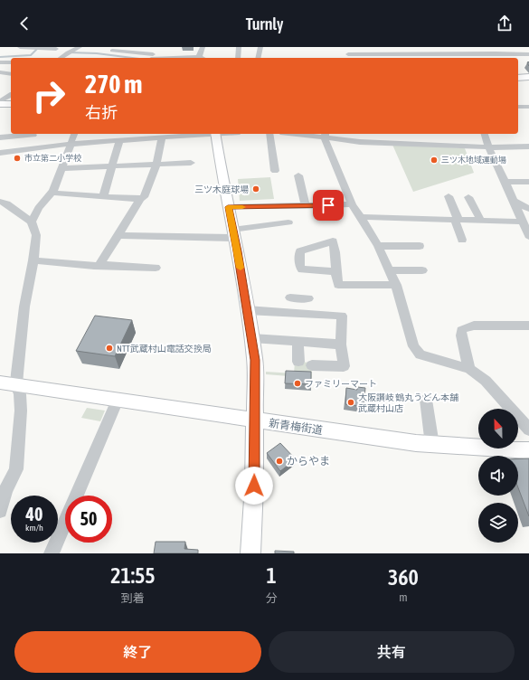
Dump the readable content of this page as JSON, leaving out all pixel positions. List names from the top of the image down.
{
  "streets": {
    "main road": ["新青梅街道"]
  },
  "places": [
    "市立第二小学校",
    "三ツ木地域運動場",
    "三ツ木庭球場",
    "NTT武蔵村山電話交換局",
    "ファミリーマート",
    "大阪讃岐 鶴丸うどん本舗 武蔵村山店",
    "からやま"
  ],
  "north": "top",
  "page": {
    "header": "Turnly",
    "turn": ["270 m", "右折"],
    "speed": "40 km/h",
    "limit": "50",
    "eta": [
      "21:55",
      "到着",
      "1",
      "分",
      "360",
      "m"
    ],
    "buttons": ["終了", "共有"]
  }
}
